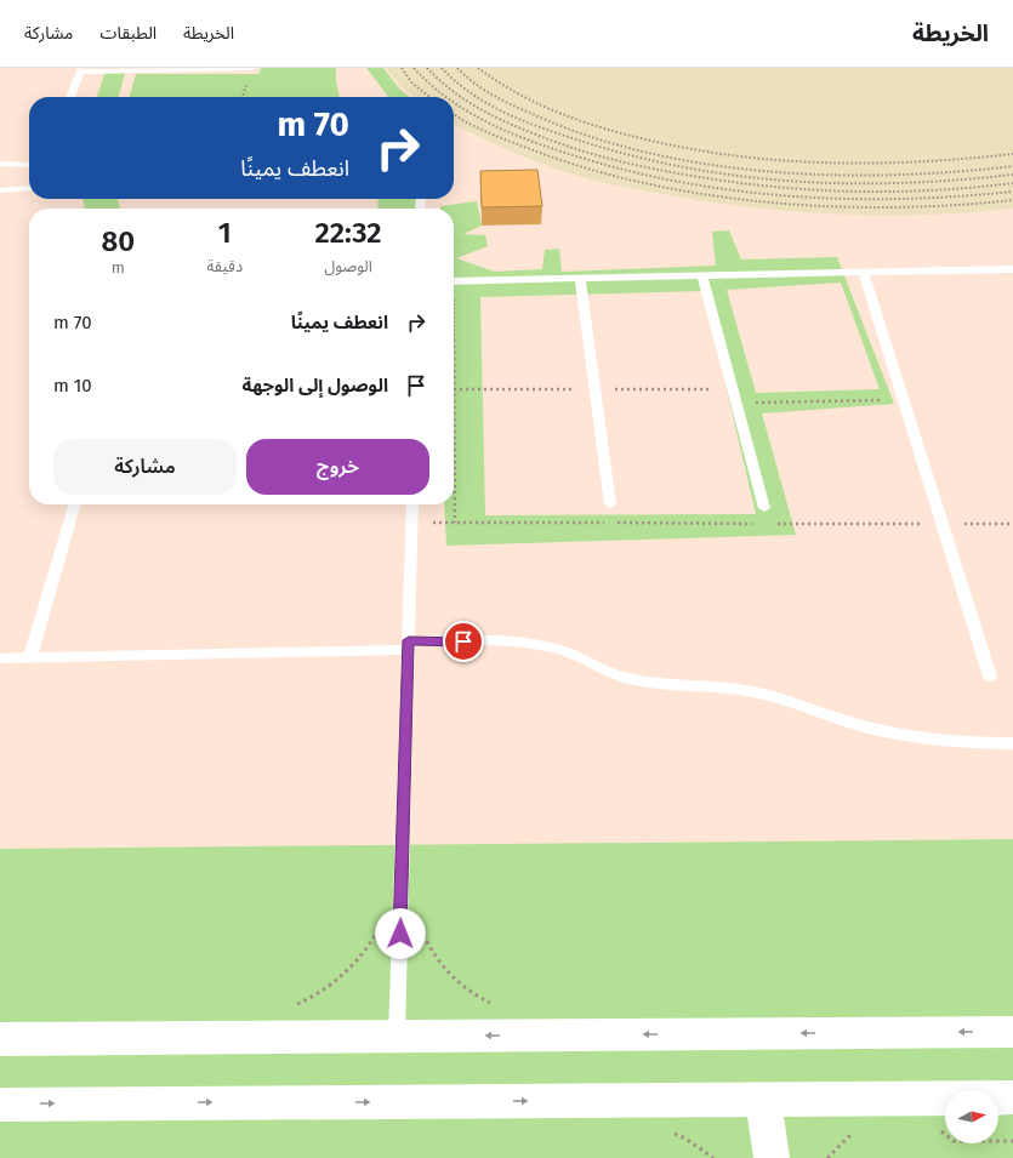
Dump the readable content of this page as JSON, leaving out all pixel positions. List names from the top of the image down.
{
  "north": "right",
  "page": {
    "header": "الخريطة",
    "nav": ["الخريطة", "الطبقات", "مشاركة"],
    "turn": ["70 m", "انعطف يمينًا"],
    "eta": [
      "22:32",
      "الوصول",
      "1",
      "دقيقة",
      "80",
      "m"
    ],
    "list": [
      {
        "name": "انعطف يمينًا",
        "value": "70 m"
      },
      {
        "name": "الوصول إلى الوجهة",
        "value": "10 m"
      }
    ],
    "buttons": ["خروج", "مشاركة"]
  }
}
